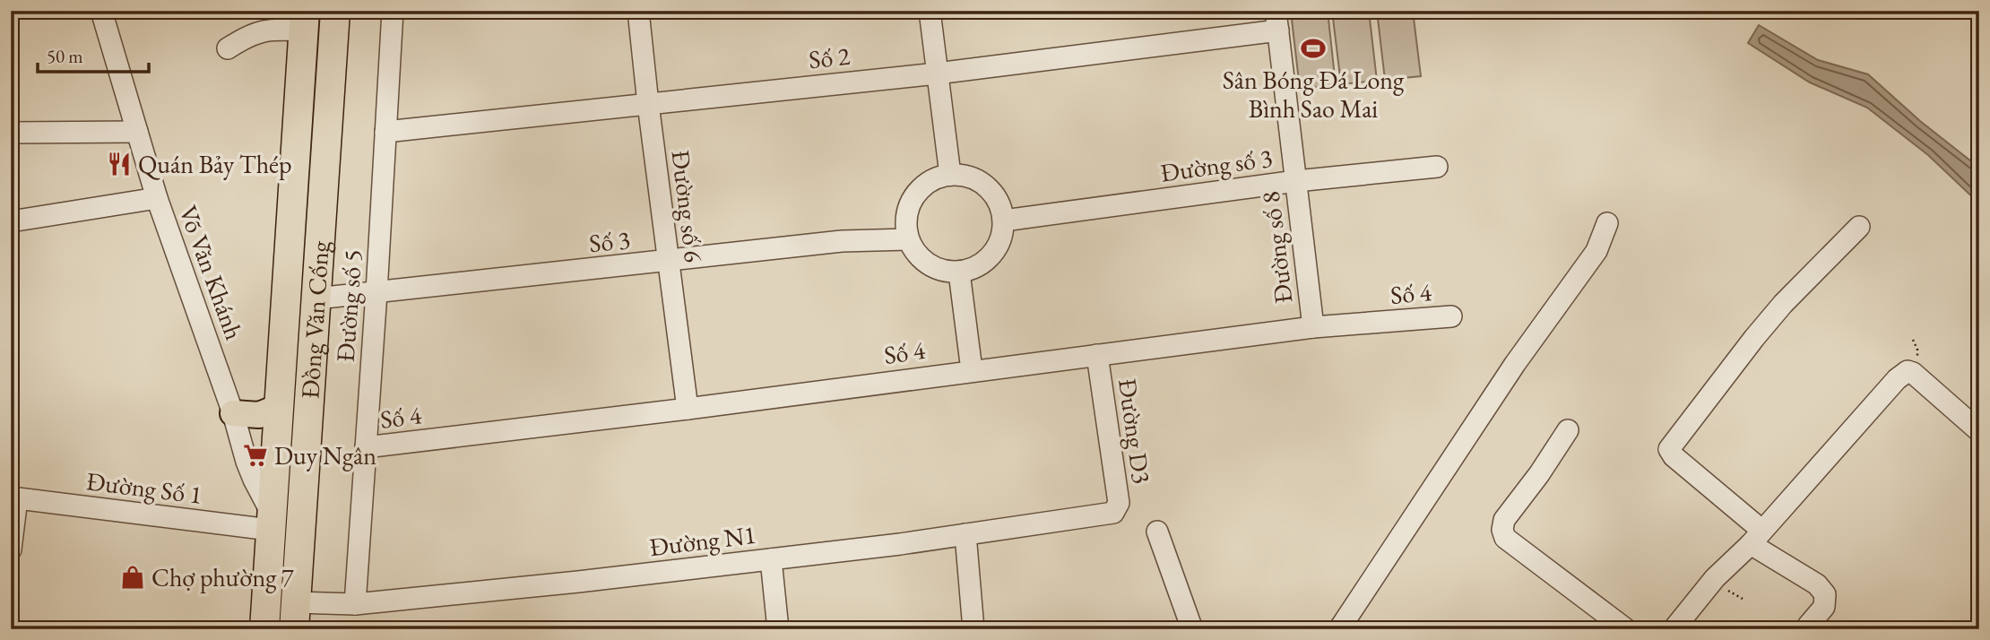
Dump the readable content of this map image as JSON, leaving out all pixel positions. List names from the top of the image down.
{
  "streets": {
    "highway": ["Đồng Văn Cống"],
    "street": [
      "Số 2",
      "Đường số 3",
      "Đường số 6",
      "Số 3",
      "Đường số 8",
      "Võ Văn Khánh",
      "Số 4",
      "Đường số 5",
      "Đường D3",
      "Đường Số 1",
      "Đường N1"
    ]
  },
  "crossings": [
    ["Số 2", "Đường số 6"],
    ["Số 2", "Đường số 8"],
    ["Số 2", "Đường số 5"],
    ["Đường số 3", "Số 3"],
    ["Đường số 3", "Đường số 8"],
    ["Đường số 6", "Số 3"],
    ["Đường số 6", "Số 4"],
    ["Số 3", "Đường số 5"],
    ["Số 3", "Đồng Văn Cống"],
    ["Đường số 8", "Số 4"],
    ["Võ Văn Khánh", "Đồng Văn Cống"],
    ["Võ Văn Khánh", "Đường Số 1"],
    ["Số 4", "Đường số 5"],
    ["Số 4", "Đường D3"],
    ["Đường số 5", "Đường N1"],
    ["Đồng Văn Cống", "Đường Số 1"],
    ["Đồng Văn Cống", "Đường N1"],
    ["Đường D3", "Đường N1"]
  ],
  "places": {
    "sports": ["Sân Bóng Đá Long Bình Sao Mai"],
    "restaurant": ["Quán Bảy Thép"],
    "supermarket": ["Duy Ngân"],
    "shop": ["Chợ phường 7"]
  },
  "scale_bar": "50 m"
}
